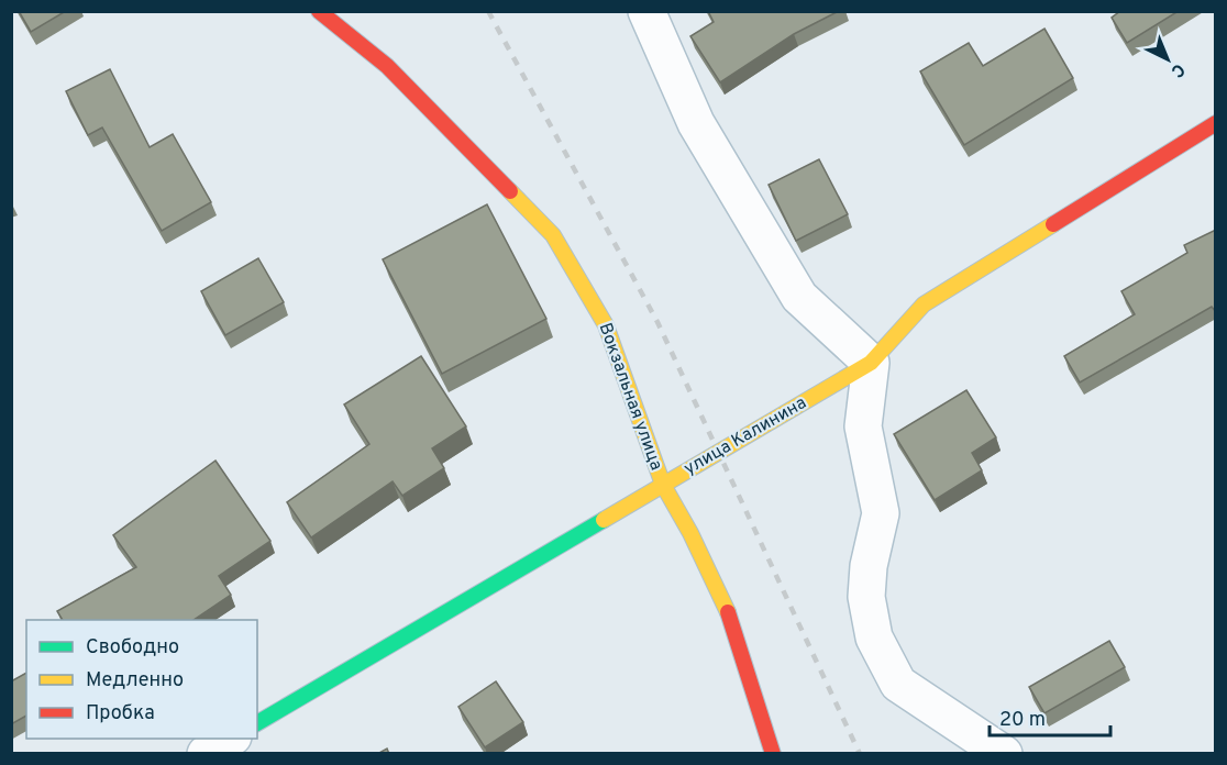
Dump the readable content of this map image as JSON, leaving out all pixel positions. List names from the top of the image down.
{
  "streets": {
    "street": ["Вокзальная улица", "улица Калинина"]
  },
  "crossings": [
    ["Вокзальная улица", "улица Калинина"]
  ],
  "legend": ["Свободно", "Медленно", "Пробка"],
  "scale_bar": "20 m",
  "north": "bottom right"
}
